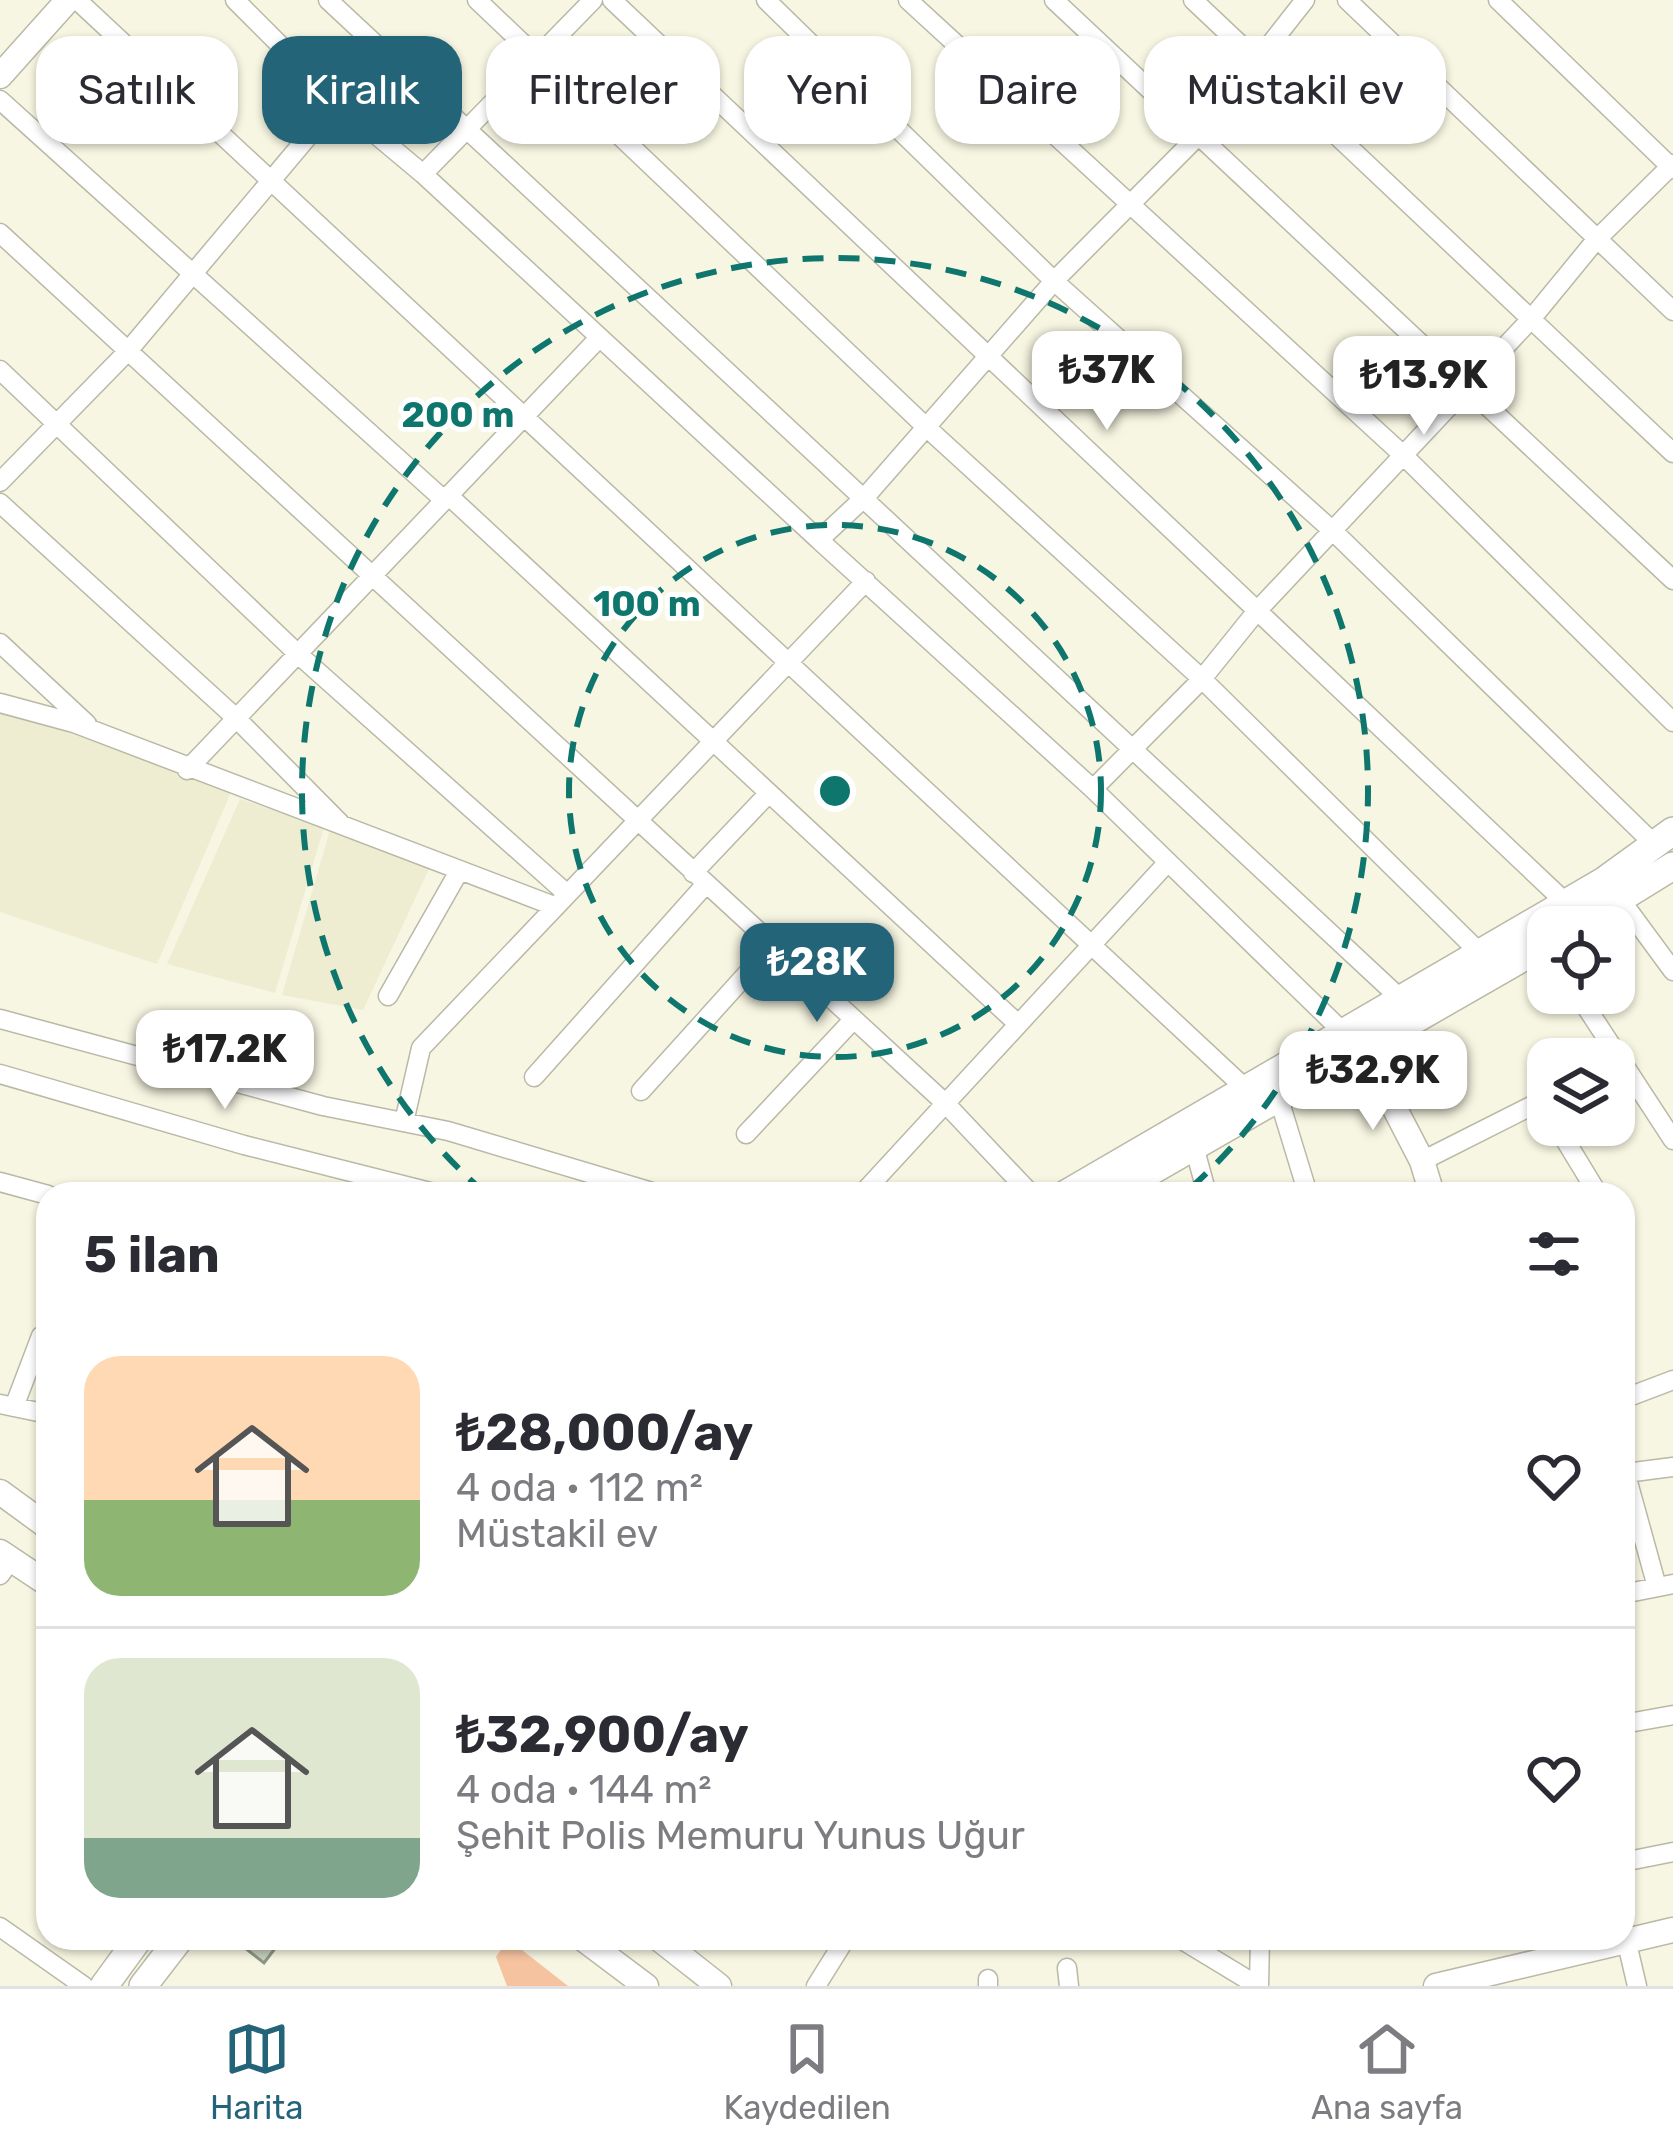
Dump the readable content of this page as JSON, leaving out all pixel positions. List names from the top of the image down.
{
  "page": {
    "chip": [
      "Satılık",
      "Kiralık",
      "Filtreler",
      "Yeni",
      "Daire",
      "Müstakil ev"
    ],
    "price": [
      "₺37K",
      "₺13.9K",
      "₺28K",
      "₺17.2K",
      "₺32.9K"
    ],
    "heading": "5 ilan",
    "list": [
      {
        "name": "₺28,000/ay",
        "note": "4 oda · 112 m² · Müstakil ev"
      },
      {
        "name": "₺32,900/ay",
        "note": "4 oda · 144 m² · Şehit Polis Memuru Yunus Uğur"
      }
    ],
    "tabs": ["Harita", "Kaydedilen", "Ana sayfa"]
  },
  "rings": ["200 m", "100 m"]
}
